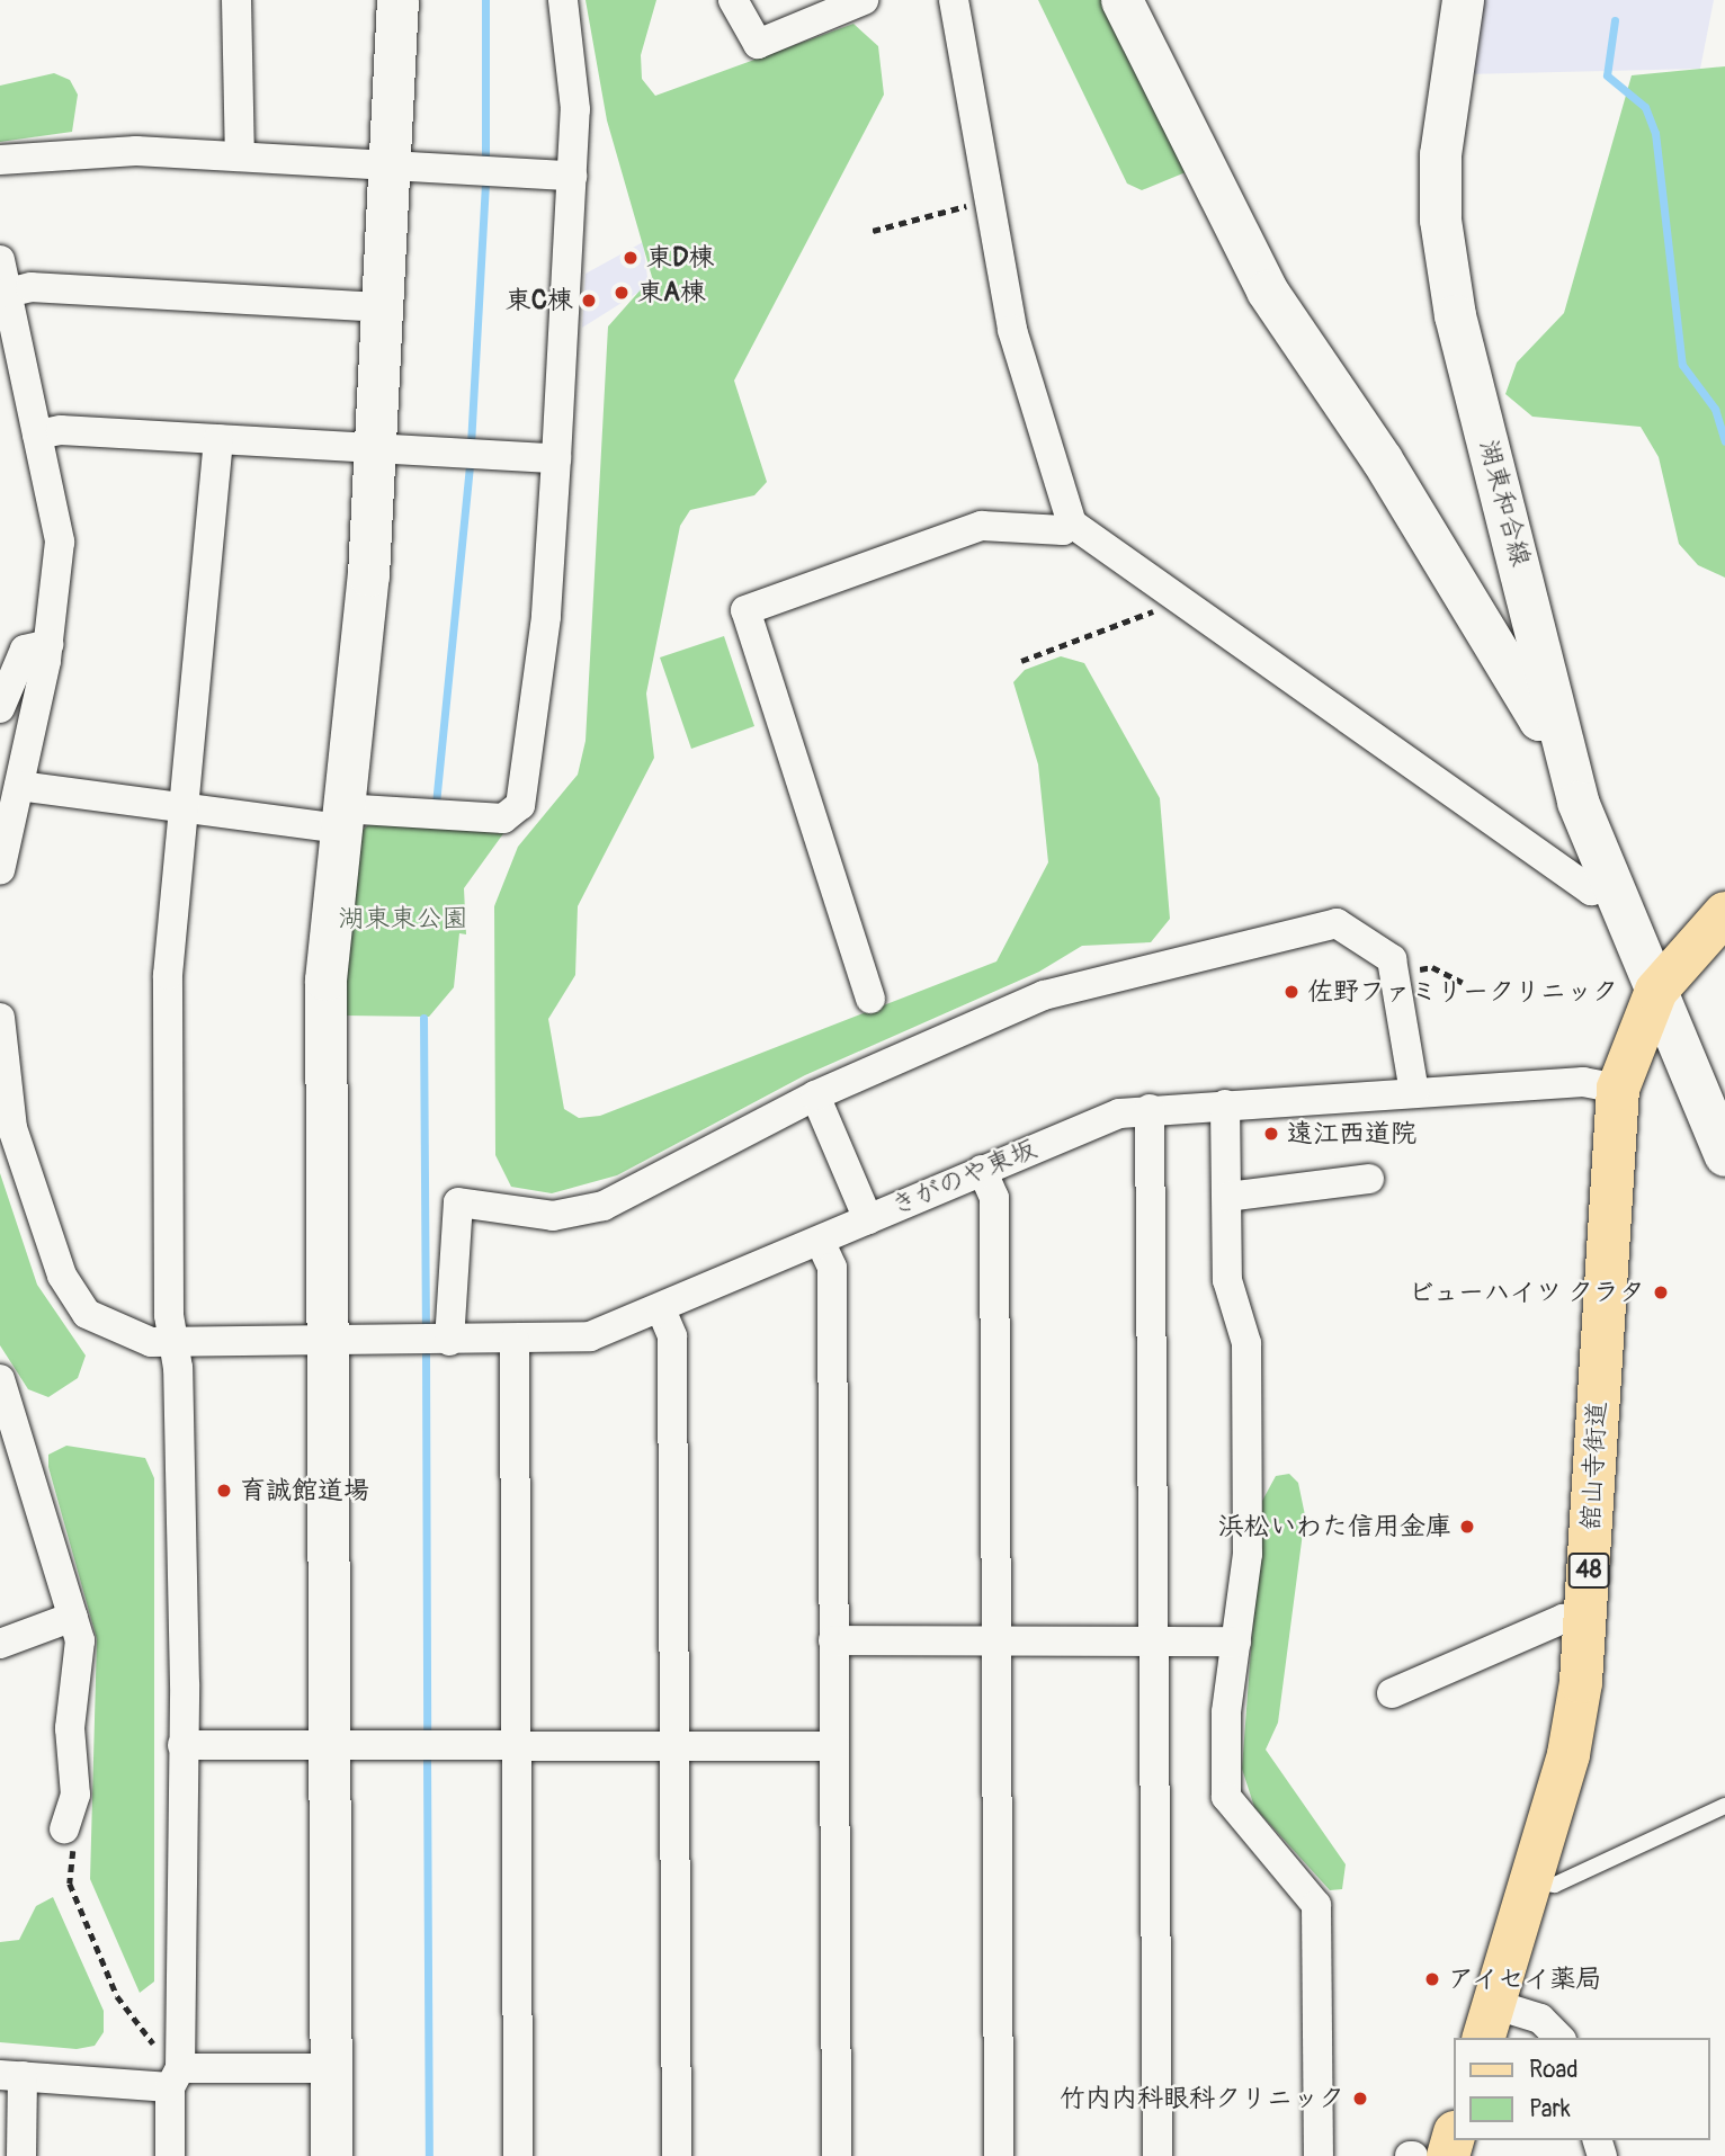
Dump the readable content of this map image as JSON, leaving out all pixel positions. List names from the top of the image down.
{
  "streets": {
    "main road": ["舘山寺街道", "48"],
    "street": ["湖東和合線", "きがのや東坂"]
  },
  "crossings": [
    ["湖東和合線", "舘山寺街道"],
    ["きがのや東坂", "舘山寺街道"]
  ],
  "parks": ["湖東東公園"],
  "places": [
    "東D棟",
    "東A棟",
    "東C棟",
    "佐野ファミリークリニック",
    "遠江西道院",
    "ビューハイツ クラタ",
    "育誠館道場",
    "浜松いわた信用金庫",
    "アイセイ薬局",
    "竹内内科眼科クリニック"
  ],
  "legend": ["Road", "Park"]
}
